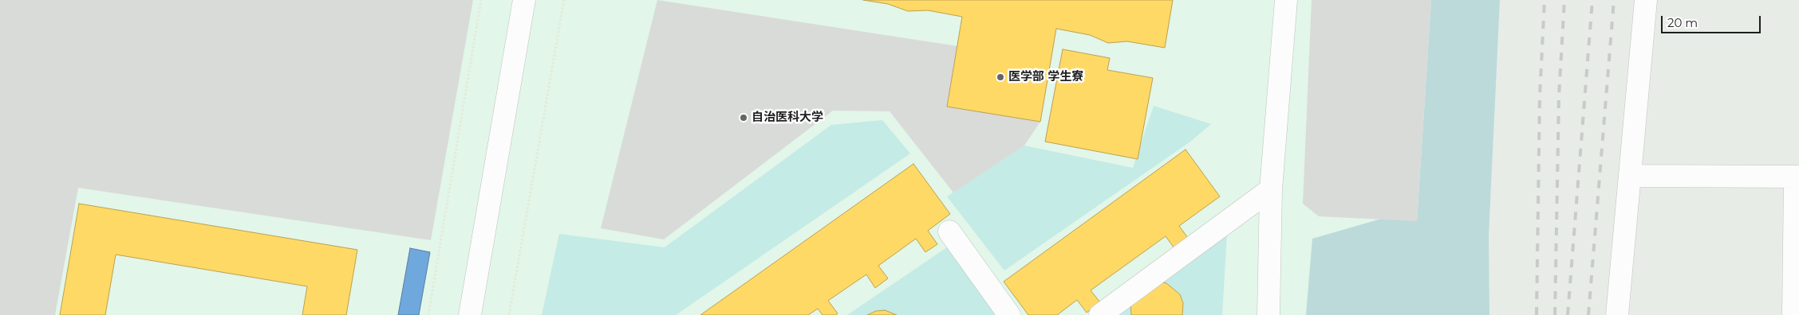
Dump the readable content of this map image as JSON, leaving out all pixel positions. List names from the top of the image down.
{
  "places": ["医学部 学生寮", "自治医科大学"],
  "scale_bar": "20 m"
}
